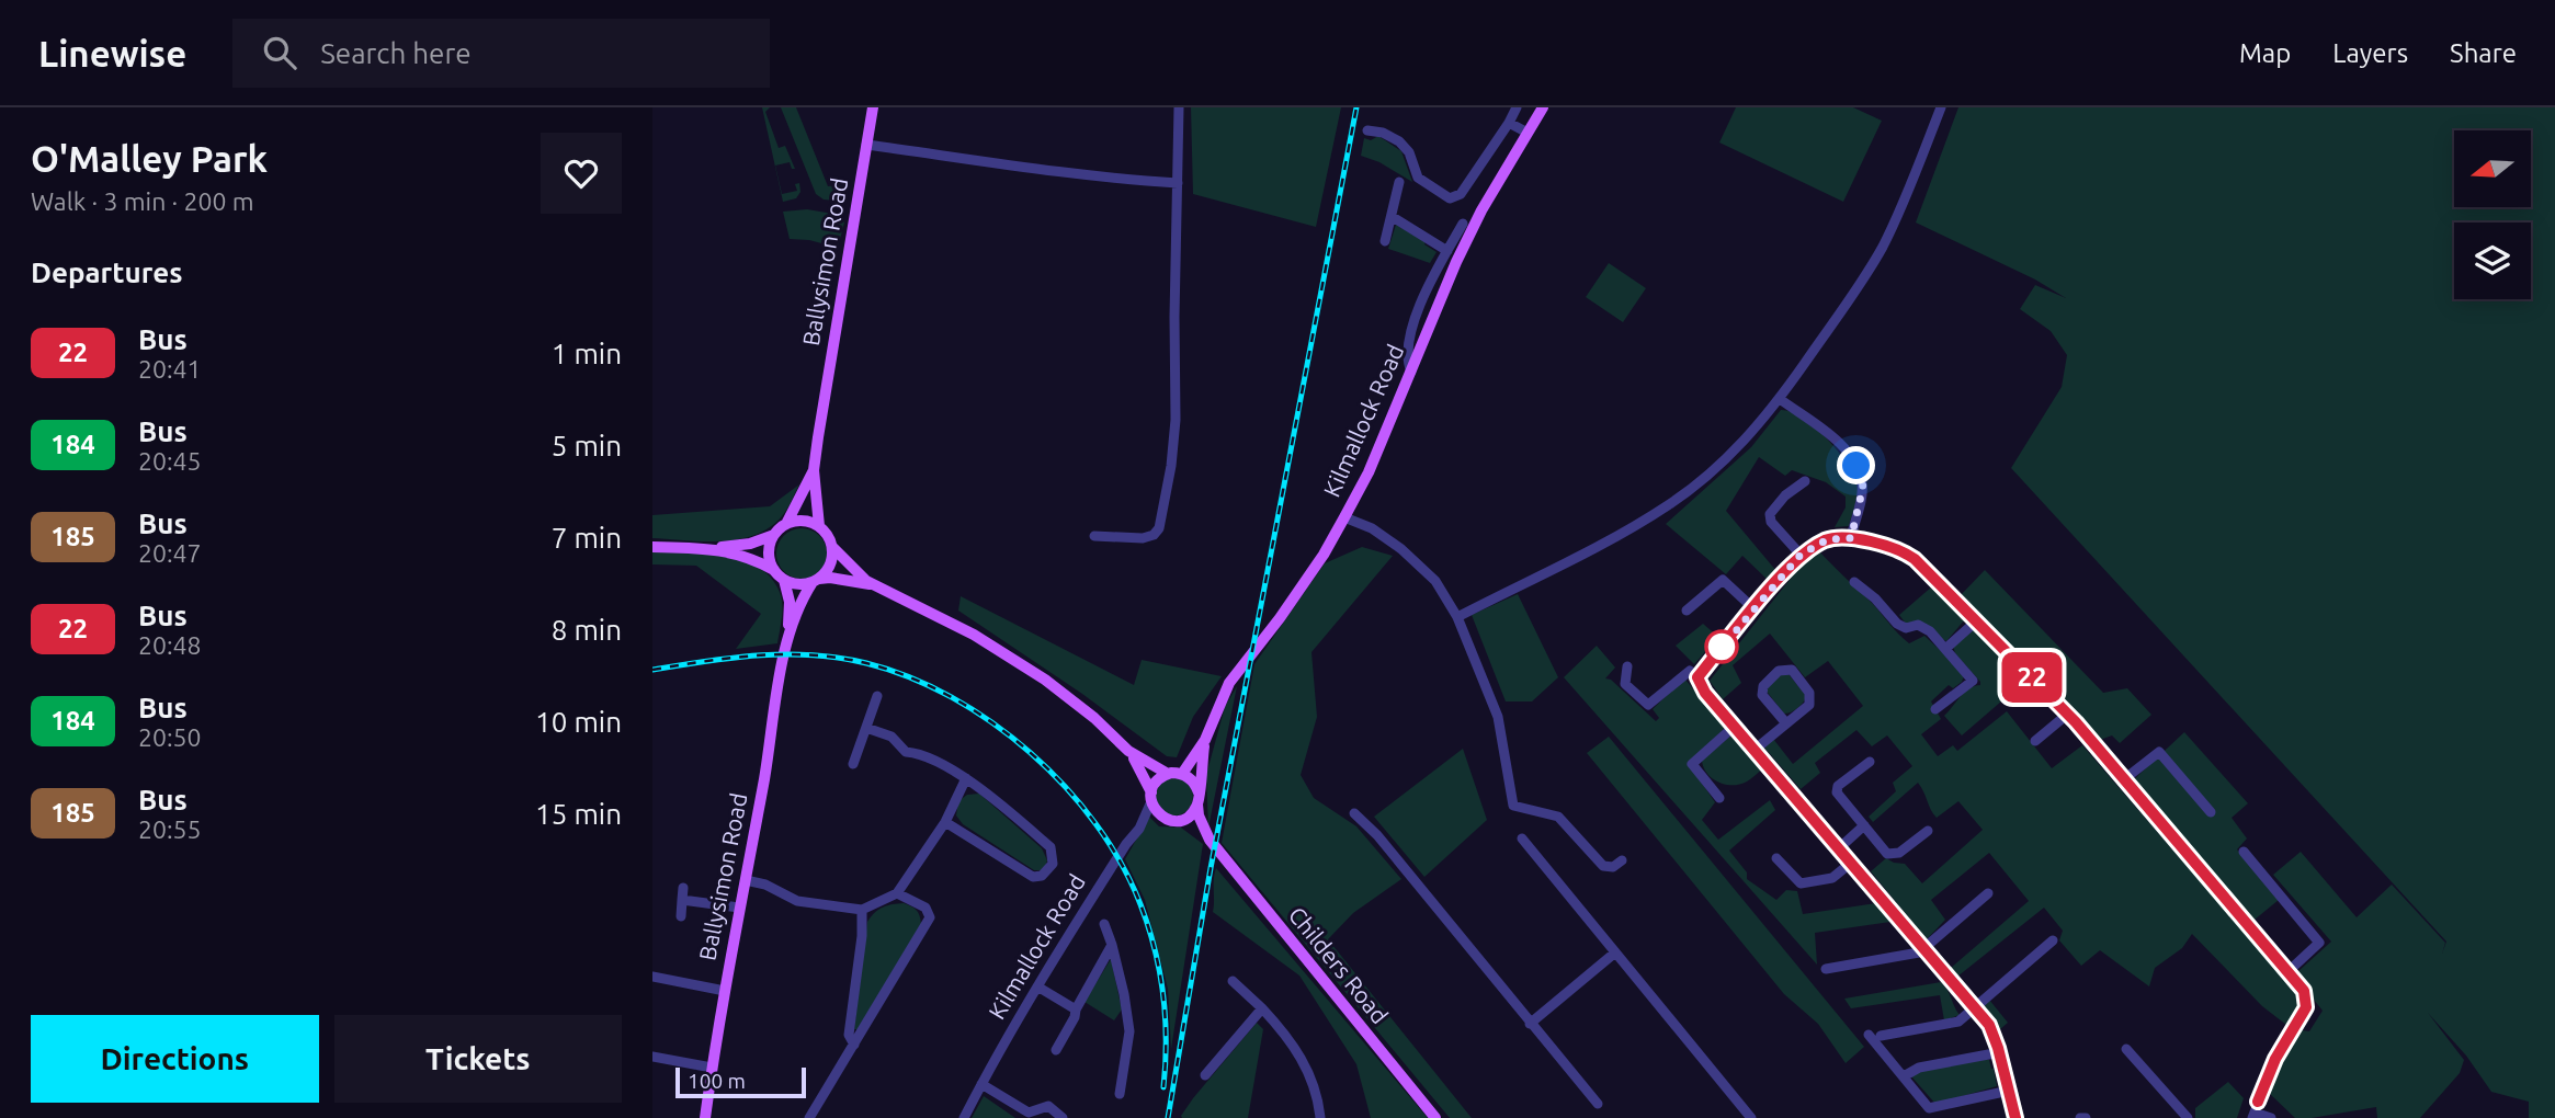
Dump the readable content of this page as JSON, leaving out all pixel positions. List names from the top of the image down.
{
  "streets": {
    "main road": ["Ballysimon Road", "Kilmallock Road", "Childers Road"]
  },
  "crossings": [
    ["Kilmallock Road", "Childers Road"]
  ],
  "lines": ["bus line 22"],
  "scale_bar": "100 m",
  "north": "left",
  "page": {
    "header": "Linewise",
    "search": "Search here",
    "nav": ["Map", "Layers", "Share"],
    "heading": [
      ["O'Malley Park", "Walk · 3 min · 200 m"],
      "Departures"
    ],
    "on_map": "22",
    "list": [
      {
        "mark": "22",
        "name": "Bus",
        "note": "20:41",
        "value": "1 min"
      },
      {
        "mark": "184",
        "name": "Bus",
        "note": "20:45",
        "value": "5 min"
      },
      {
        "mark": "185",
        "name": "Bus",
        "note": "20:47",
        "value": "7 min"
      },
      {
        "mark": "22",
        "name": "Bus",
        "note": "20:48",
        "value": "8 min"
      },
      {
        "mark": "184",
        "name": "Bus",
        "note": "20:50",
        "value": "10 min"
      },
      {
        "mark": "185",
        "name": "Bus",
        "note": "20:55",
        "value": "15 min"
      }
    ],
    "buttons": ["Directions", "Tickets"],
    "scale": "100 m"
  }
}
